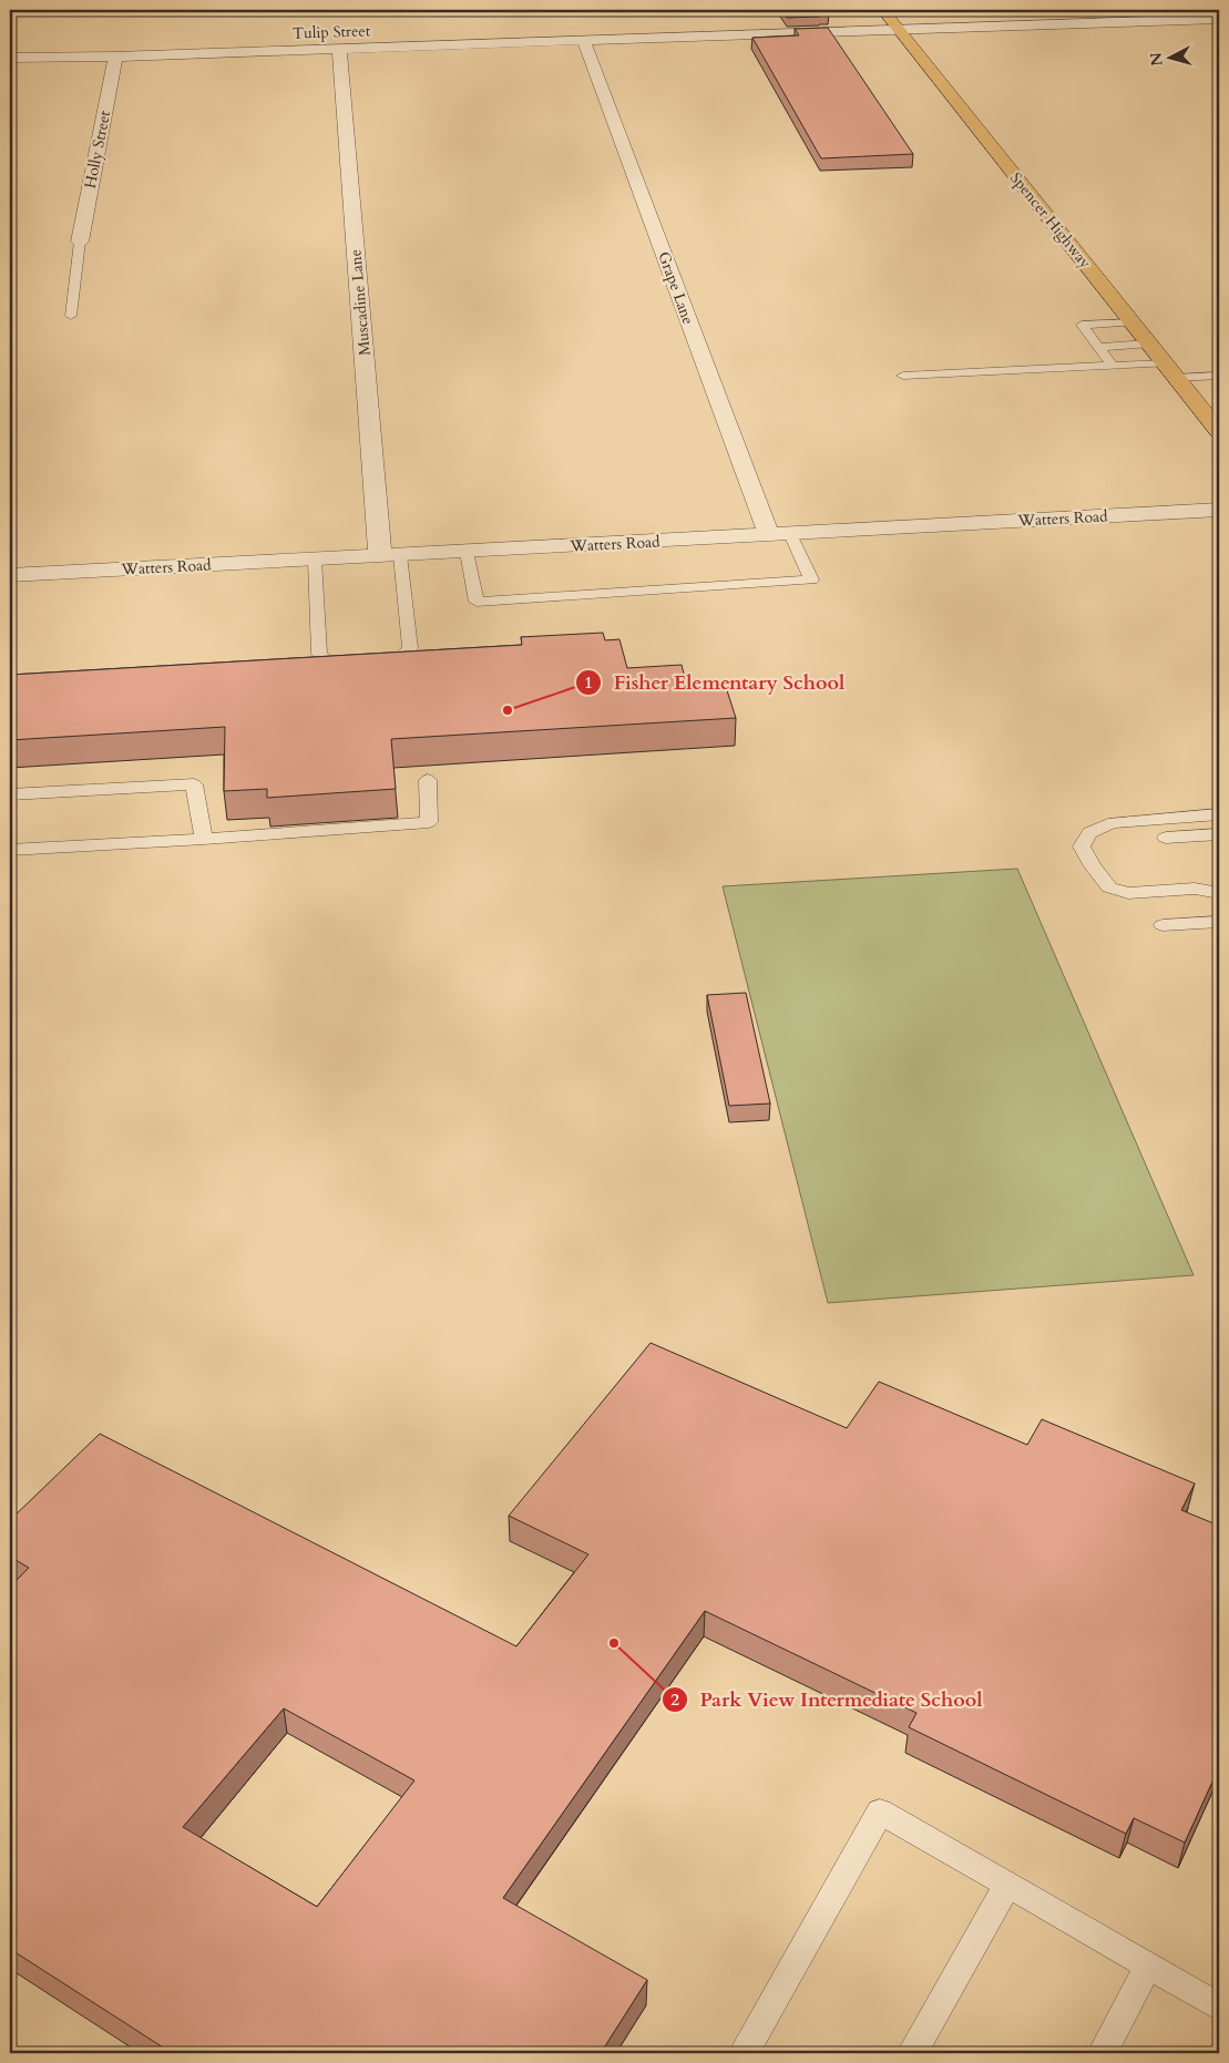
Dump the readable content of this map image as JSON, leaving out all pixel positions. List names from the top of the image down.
{
  "streets": {
    "main road": ["Spencer Highway"],
    "street": [
      "Tulip Street",
      "Holly Street",
      "Grape Lane",
      "Muscadine Lane",
      "Watters Road"
    ]
  },
  "crossings": [
    ["Tulip Street", "Holly Street"],
    ["Tulip Street", "Spencer Highway"],
    ["Tulip Street", "Grape Lane"],
    ["Tulip Street", "Muscadine Lane"],
    ["Grape Lane", "Watters Road"],
    ["Muscadine Lane", "Watters Road"]
  ],
  "places": ["Fisher Elementary School", "Park View Intermediate School"],
  "north": "left"
}
